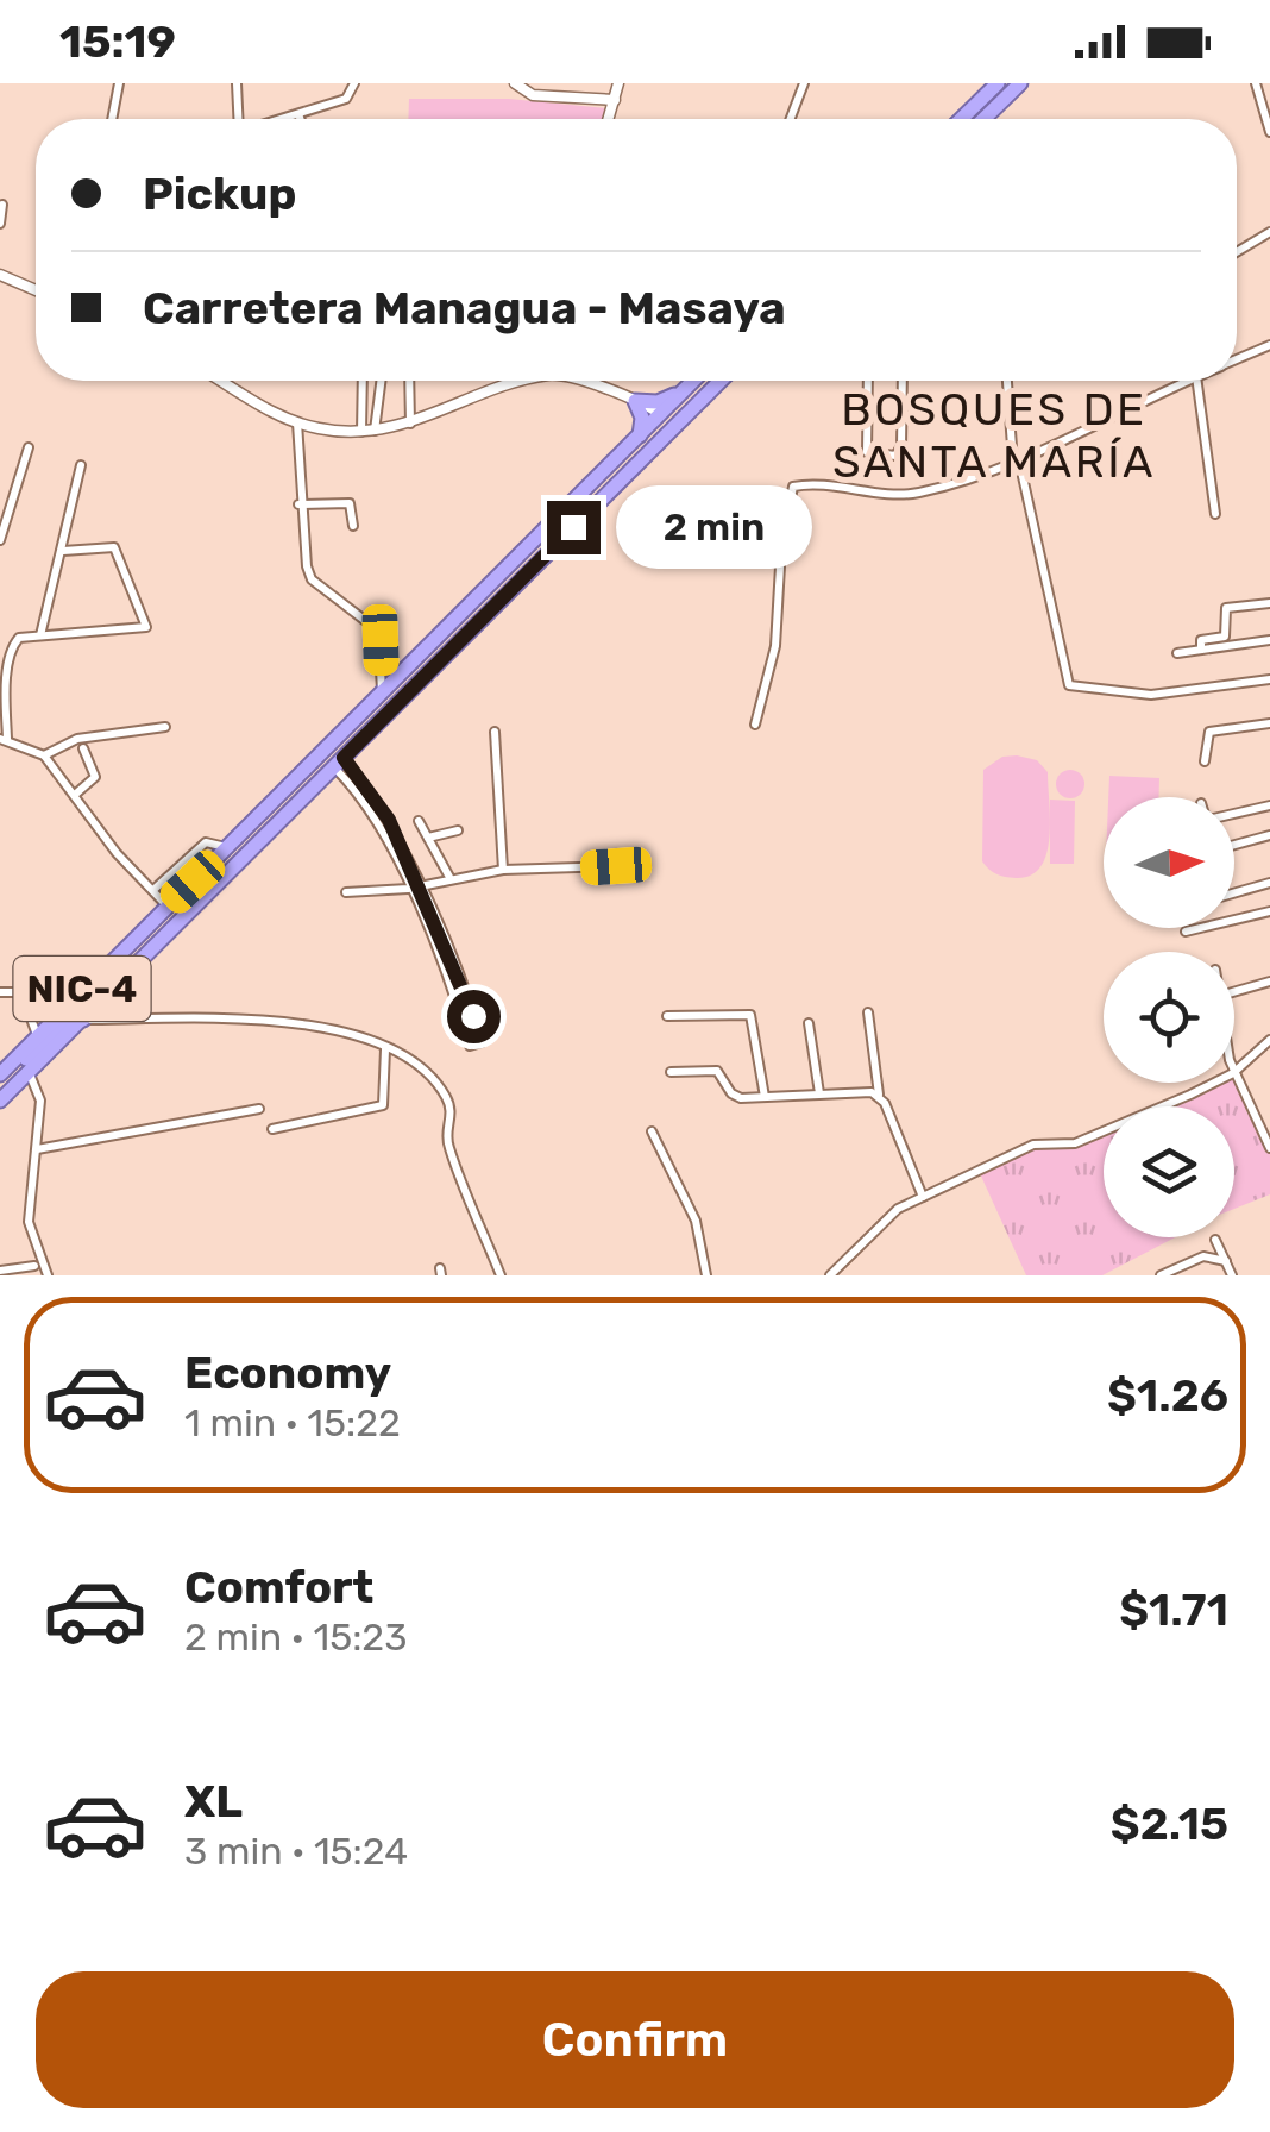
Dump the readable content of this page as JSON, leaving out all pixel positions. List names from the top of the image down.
{
  "streets": {
    "highway": ["NIC-4"]
  },
  "districts": ["BOSQUES DE SANTA MARÍA"],
  "north": "right",
  "page": {
    "status": "15:19",
    "banner": ["Pickup", "Carretera Managua - Masaya"],
    "bubble": "2 min",
    "list": [
      {
        "name": "Economy",
        "note": "1 min · 15:22",
        "value": "$1.26"
      },
      {
        "name": "Comfort",
        "note": "2 min · 15:23",
        "value": "$1.71"
      },
      {
        "name": "XL",
        "note": "3 min · 15:24",
        "value": "$2.15"
      }
    ],
    "buttons": "Confirm"
  }
}
